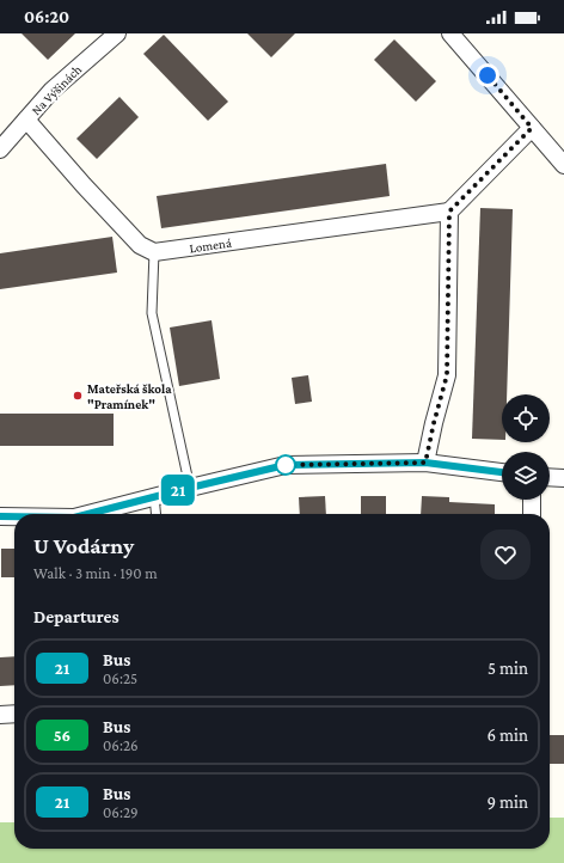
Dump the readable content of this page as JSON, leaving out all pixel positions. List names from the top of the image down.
{
  "streets": {
    "street": ["Na Výšinách", "Lomená"]
  },
  "places": ["Mateřská škola \"Pramínek\""],
  "lines": ["bus line 21"],
  "page": {
    "status": "06:20",
    "on_map": "21",
    "heading": [
      ["U Vodárny", "Walk · 3 min · 190 m"],
      "Departures"
    ],
    "list": [
      {
        "mark": "21",
        "name": "Bus",
        "note": "06:25",
        "value": "5 min"
      },
      {
        "mark": "56",
        "name": "Bus",
        "note": "06:26",
        "value": "6 min"
      },
      {
        "mark": "21",
        "name": "Bus",
        "note": "06:29",
        "value": "9 min"
      }
    ]
  }
}
